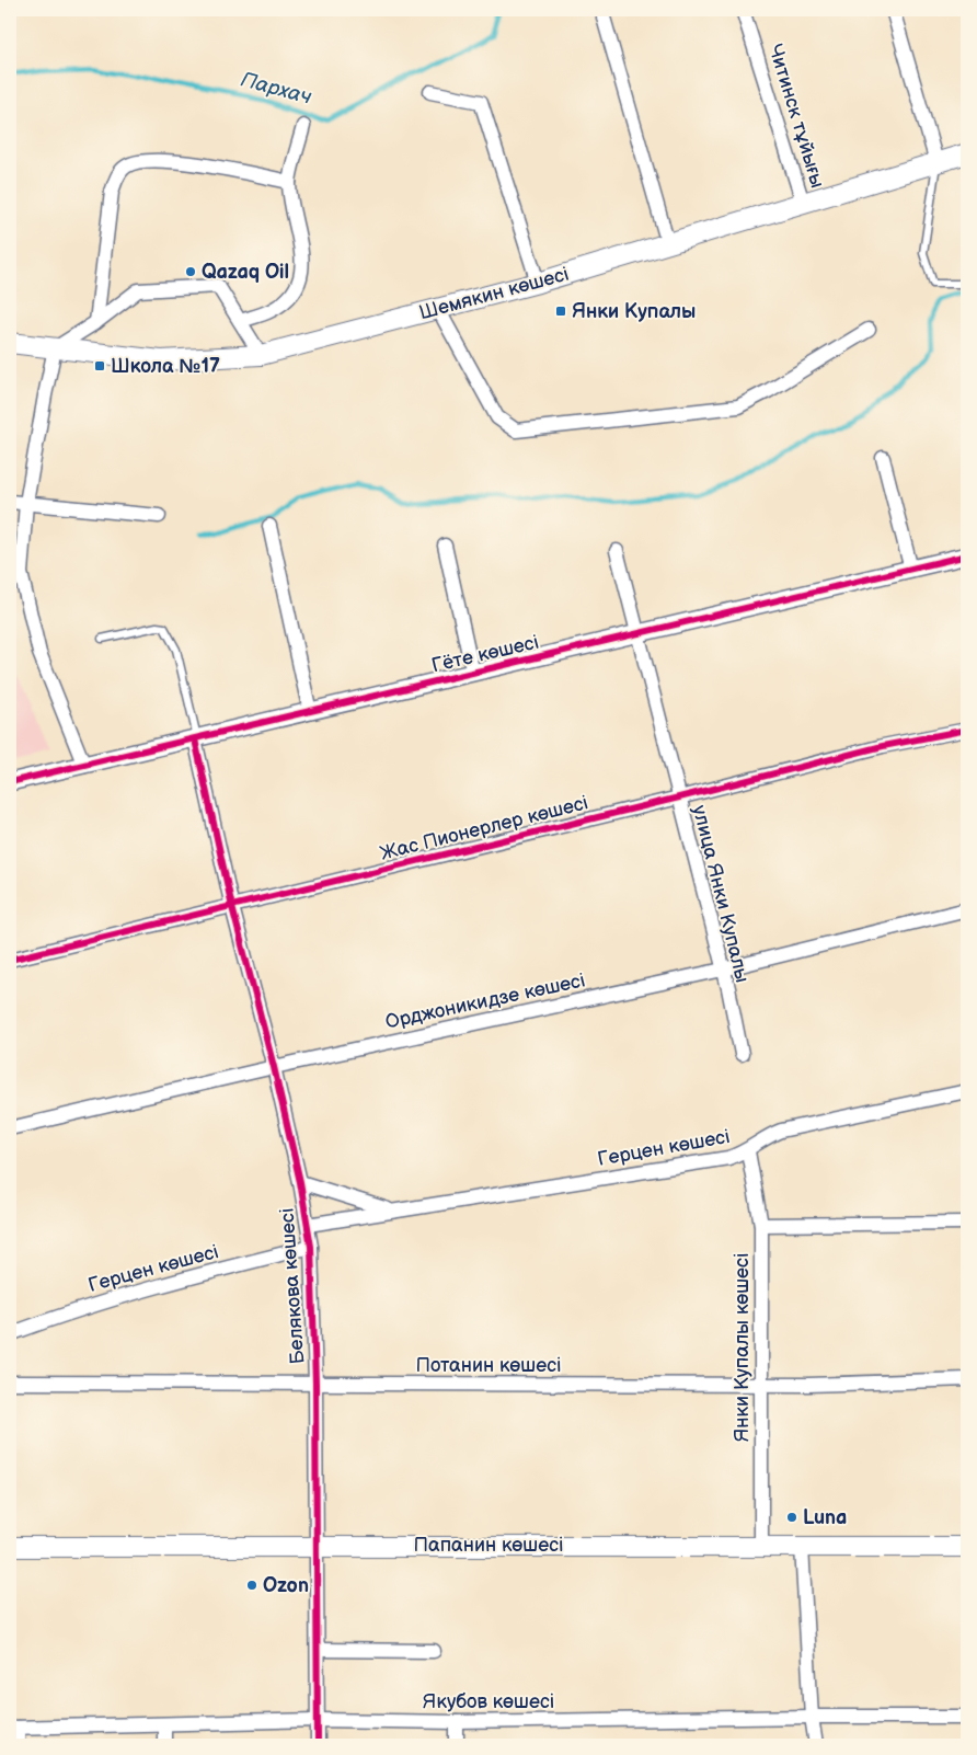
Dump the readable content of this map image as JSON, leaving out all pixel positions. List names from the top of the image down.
{
  "streets": {
    "main road": ["Шемякин көшесі", "Папанин көшесі"],
    "street": [
      "Читинск тұйығы",
      "Гёте көшесі",
      "Жас Пионерлер көшесі",
      "улица Янки Купалы",
      "Орджоникидзе көшесі",
      "Герцен көшесі",
      "Белякова көшесі",
      "Янки Купалы көшесі",
      "Потанин көшесі",
      "Якубов көшесі"
    ]
  },
  "crossings": [
    ["Читинск тұйығы", "Шемякин көшесі"],
    ["Гёте көшесі", "улица Янки Купалы"],
    ["Гёте көшесі", "Белякова көшесі"],
    ["Жас Пионерлер көшесі", "улица Янки Купалы"],
    ["Жас Пионерлер көшесі", "Белякова көшесі"],
    ["улица Янки Купалы", "Орджоникидзе көшесі"],
    ["Орджоникидзе көшесі", "Белякова көшесі"],
    ["Герцен көшесі", "Белякова көшесі"],
    ["Герцен көшесі", "Янки Купалы көшесі"],
    ["Белякова көшесі", "Потанин көшесі"],
    ["Белякова көшесі", "Папанин көшесі"],
    ["Белякова көшесі", "Якубов көшесі"],
    ["Янки Купалы көшесі", "Потанин көшесі"],
    ["Янки Купалы көшесі", "Папанин көшесі"]
  ],
  "water": ["Пархач"],
  "places": {
    "other": ["Qazaq Oil", "Luna", "Ozon"],
    "transit": ["Янки Купалы", "Школа №17"]
  }
}
